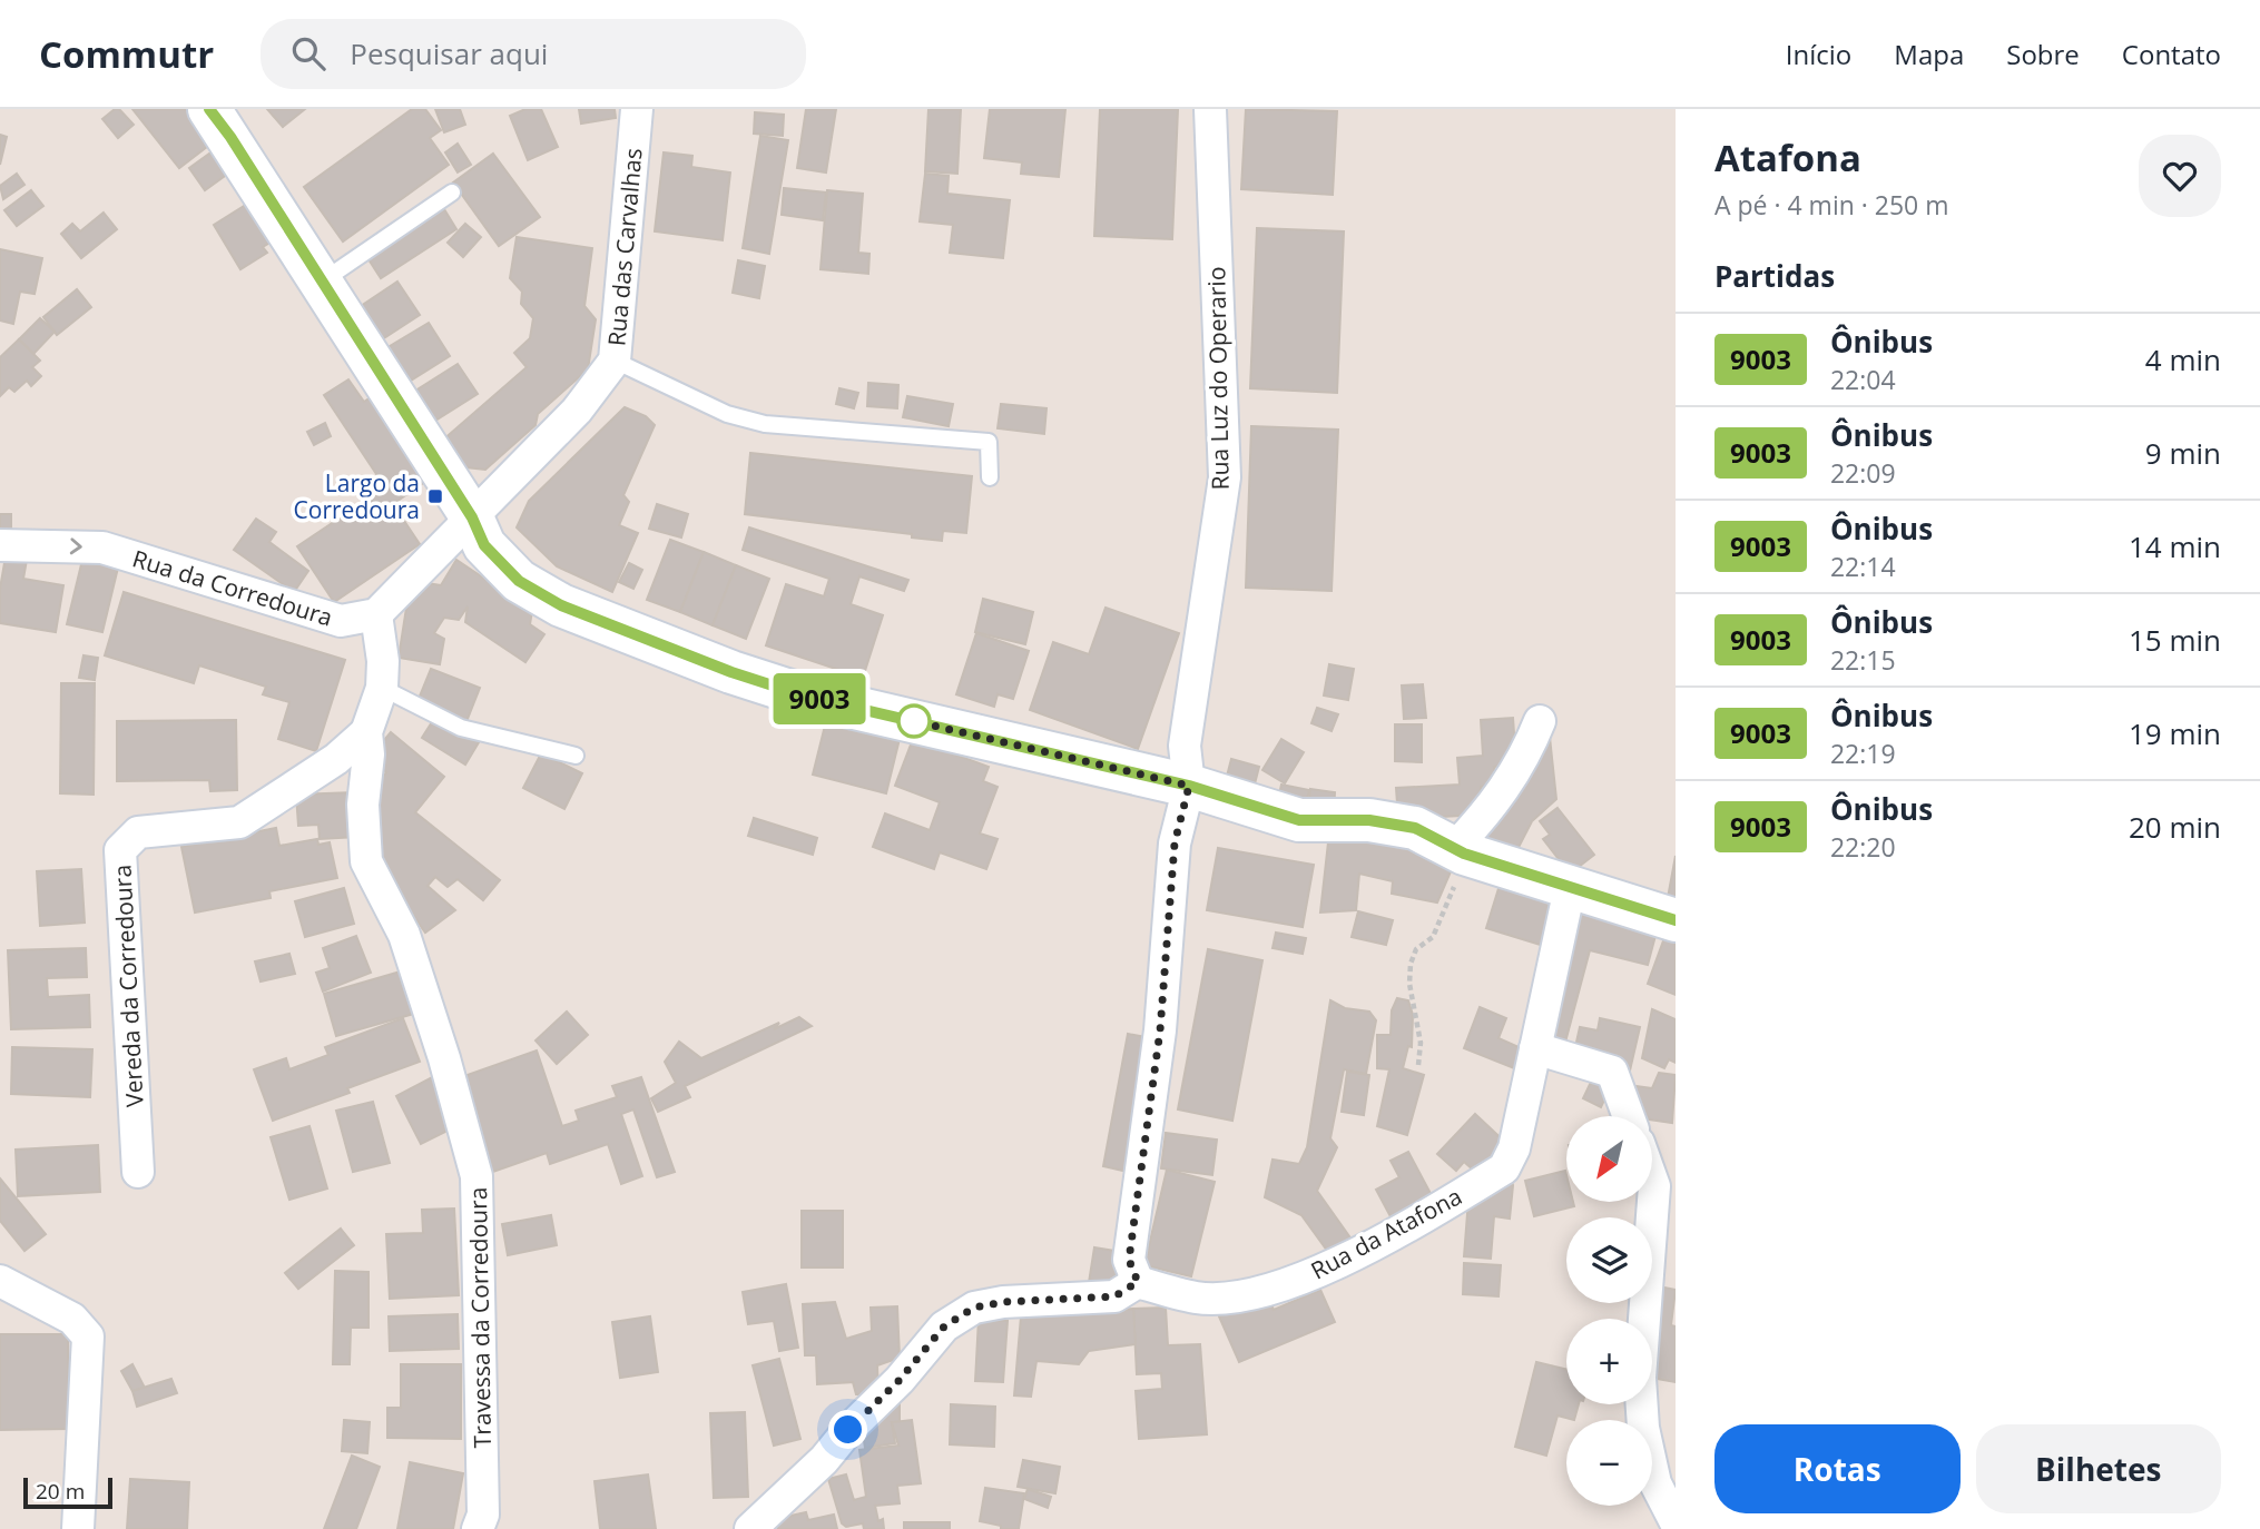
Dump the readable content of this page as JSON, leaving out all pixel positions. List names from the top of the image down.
{
  "streets": {
    "street": [
      "Rua das Carvalhas",
      "Rua Luz do Operario",
      "Rua da Corredoura",
      "Vereda da Corredoura",
      "Rua da Atafona",
      "Travessa da Corredoura"
    ]
  },
  "crossings": [
    ["Rua da Corredoura", "Travessa da Corredoura"],
    ["Vereda da Corredoura", "Travessa da Corredoura"]
  ],
  "one_way": ["Rua da Corredoura"],
  "places": {
    "transit": ["Largo da Corredoura"]
  },
  "lines": ["bus line 9003"],
  "scale_bar": "20 m",
  "north": "bottom left",
  "page": {
    "header": "Commutr",
    "search": "Pesquisar aqui",
    "nav": [
      "Início",
      "Mapa",
      "Sobre",
      "Contato"
    ],
    "on_map": "9003",
    "heading": [
      ["Atafona", "A pé · 4 min · 250 m"],
      "Partidas"
    ],
    "list": [
      {
        "mark": "9003",
        "name": "Ônibus",
        "note": "22:04",
        "value": "4 min"
      },
      {
        "mark": "9003",
        "name": "Ônibus",
        "note": "22:09",
        "value": "9 min"
      },
      {
        "mark": "9003",
        "name": "Ônibus",
        "note": "22:14",
        "value": "14 min"
      },
      {
        "mark": "9003",
        "name": "Ônibus",
        "note": "22:15",
        "value": "15 min"
      },
      {
        "mark": "9003",
        "name": "Ônibus",
        "note": "22:19",
        "value": "19 min"
      },
      {
        "mark": "9003",
        "name": "Ônibus",
        "note": "22:20",
        "value": "20 min"
      }
    ],
    "map_buttons": ["+", "−"],
    "buttons": ["Rotas", "Bilhetes"],
    "scale": "20 m"
  }
}
